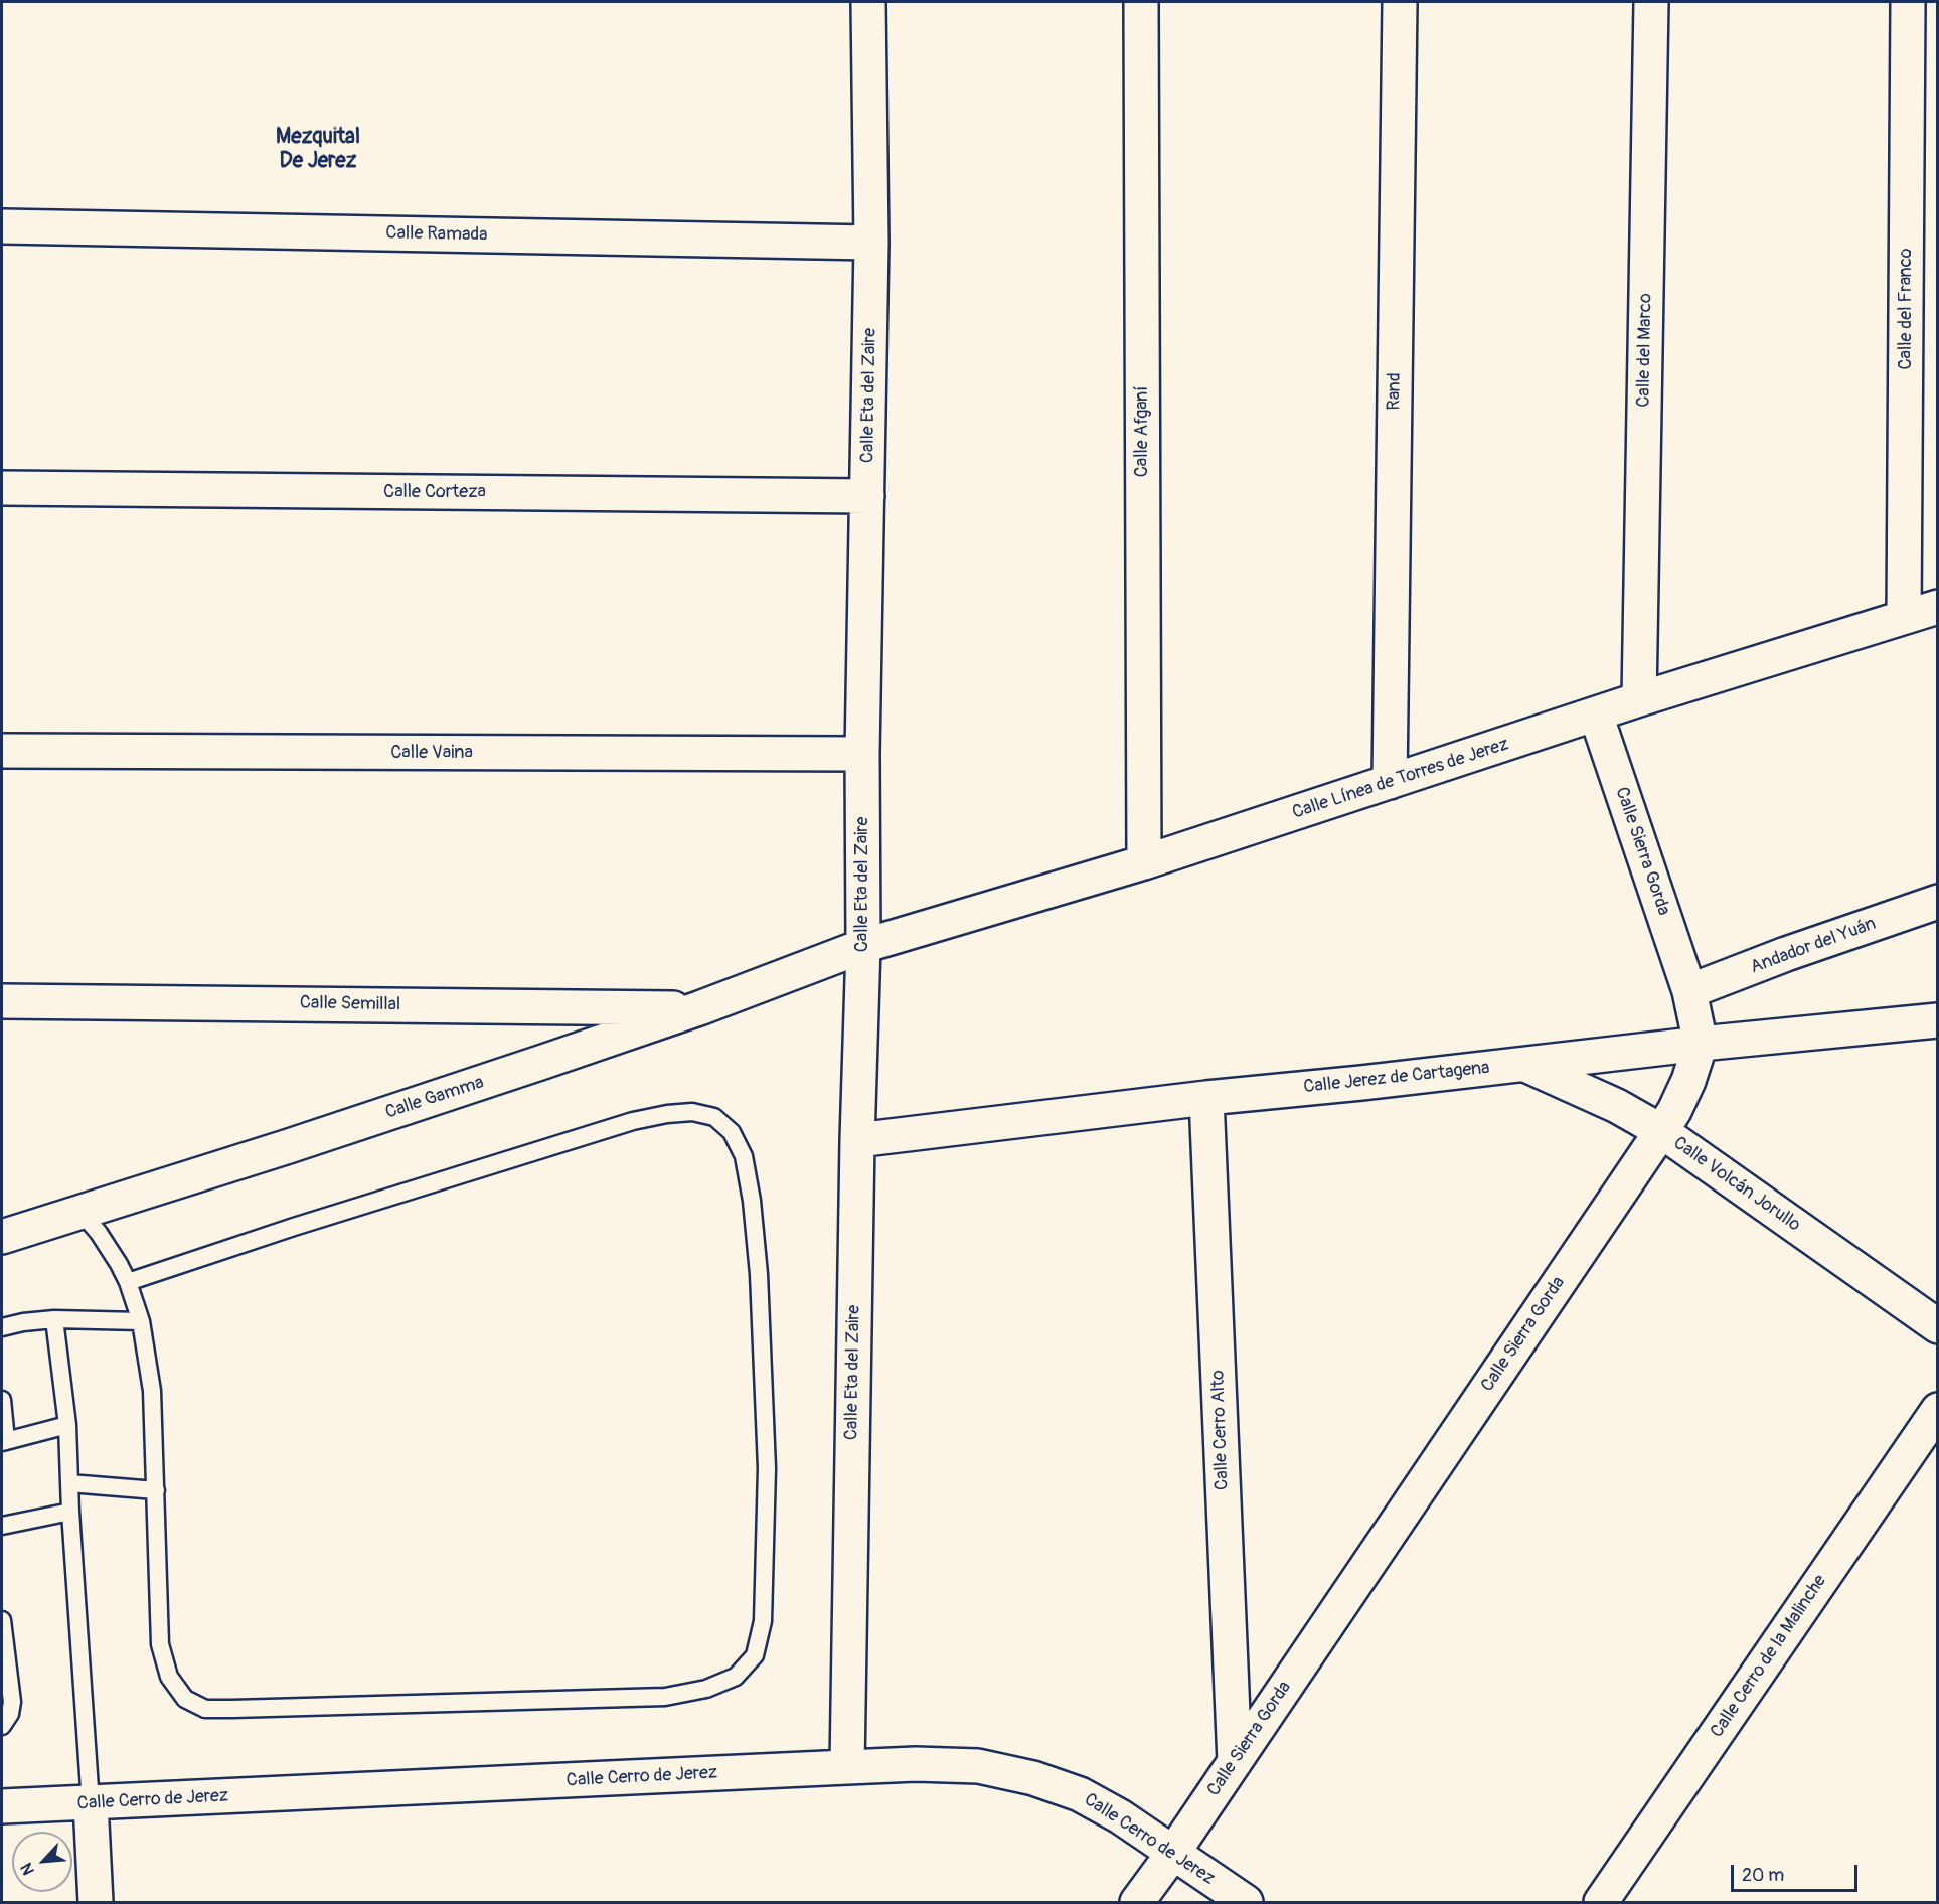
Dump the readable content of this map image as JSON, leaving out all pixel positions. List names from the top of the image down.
{
  "streets": {
    "street": [
      "Calle Ramada",
      "Calle del Franco",
      "Calle del Marco",
      "Rand",
      "Calle Eta del Zaire",
      "Calle Afganí",
      "Calle Corteza",
      "Calle Vaina",
      "Calle Línea de Torres de Jerez",
      "Calle Sierra Gorda",
      "Andador del Yuán",
      "Calle Semillal",
      "Calle Jerez de Cartagena",
      "Calle Gamma",
      "Calle Volcán Jorullo",
      "Calle Cerro Alto",
      "Calle Cerro de la Malinche",
      "Calle Cerro de Jerez"
    ]
  },
  "crossings": [
    ["Calle Ramada", "Calle Eta del Zaire"],
    ["Calle del Franco", "Calle Línea de Torres de Jerez"],
    ["Calle del Marco", "Calle Línea de Torres de Jerez"],
    ["Rand", "Calle Línea de Torres de Jerez"],
    ["Calle Eta del Zaire", "Calle Corteza"],
    ["Calle Eta del Zaire", "Calle Vaina"],
    ["Calle Eta del Zaire", "Calle Línea de Torres de Jerez"],
    ["Calle Eta del Zaire", "Calle Jerez de Cartagena"],
    ["Calle Eta del Zaire", "Calle Gamma"],
    ["Calle Eta del Zaire", "Calle Cerro de Jerez"],
    ["Calle Afganí", "Calle Línea de Torres de Jerez"],
    ["Calle Línea de Torres de Jerez", "Calle Sierra Gorda"],
    ["Calle Línea de Torres de Jerez", "Calle Gamma"],
    ["Calle Sierra Gorda", "Andador del Yuán"],
    ["Calle Sierra Gorda", "Calle Jerez de Cartagena"],
    ["Calle Sierra Gorda", "Calle Volcán Jorullo"],
    ["Calle Sierra Gorda", "Calle Cerro Alto"],
    ["Calle Sierra Gorda", "Calle Cerro de Jerez"],
    ["Calle Semillal", "Calle Gamma"],
    ["Calle Jerez de Cartagena", "Calle Volcán Jorullo"],
    ["Calle Jerez de Cartagena", "Calle Cerro Alto"]
  ],
  "districts": ["Mezquital De Jerez"],
  "scale_bar": "20 m",
  "north": "bottom left"
}
